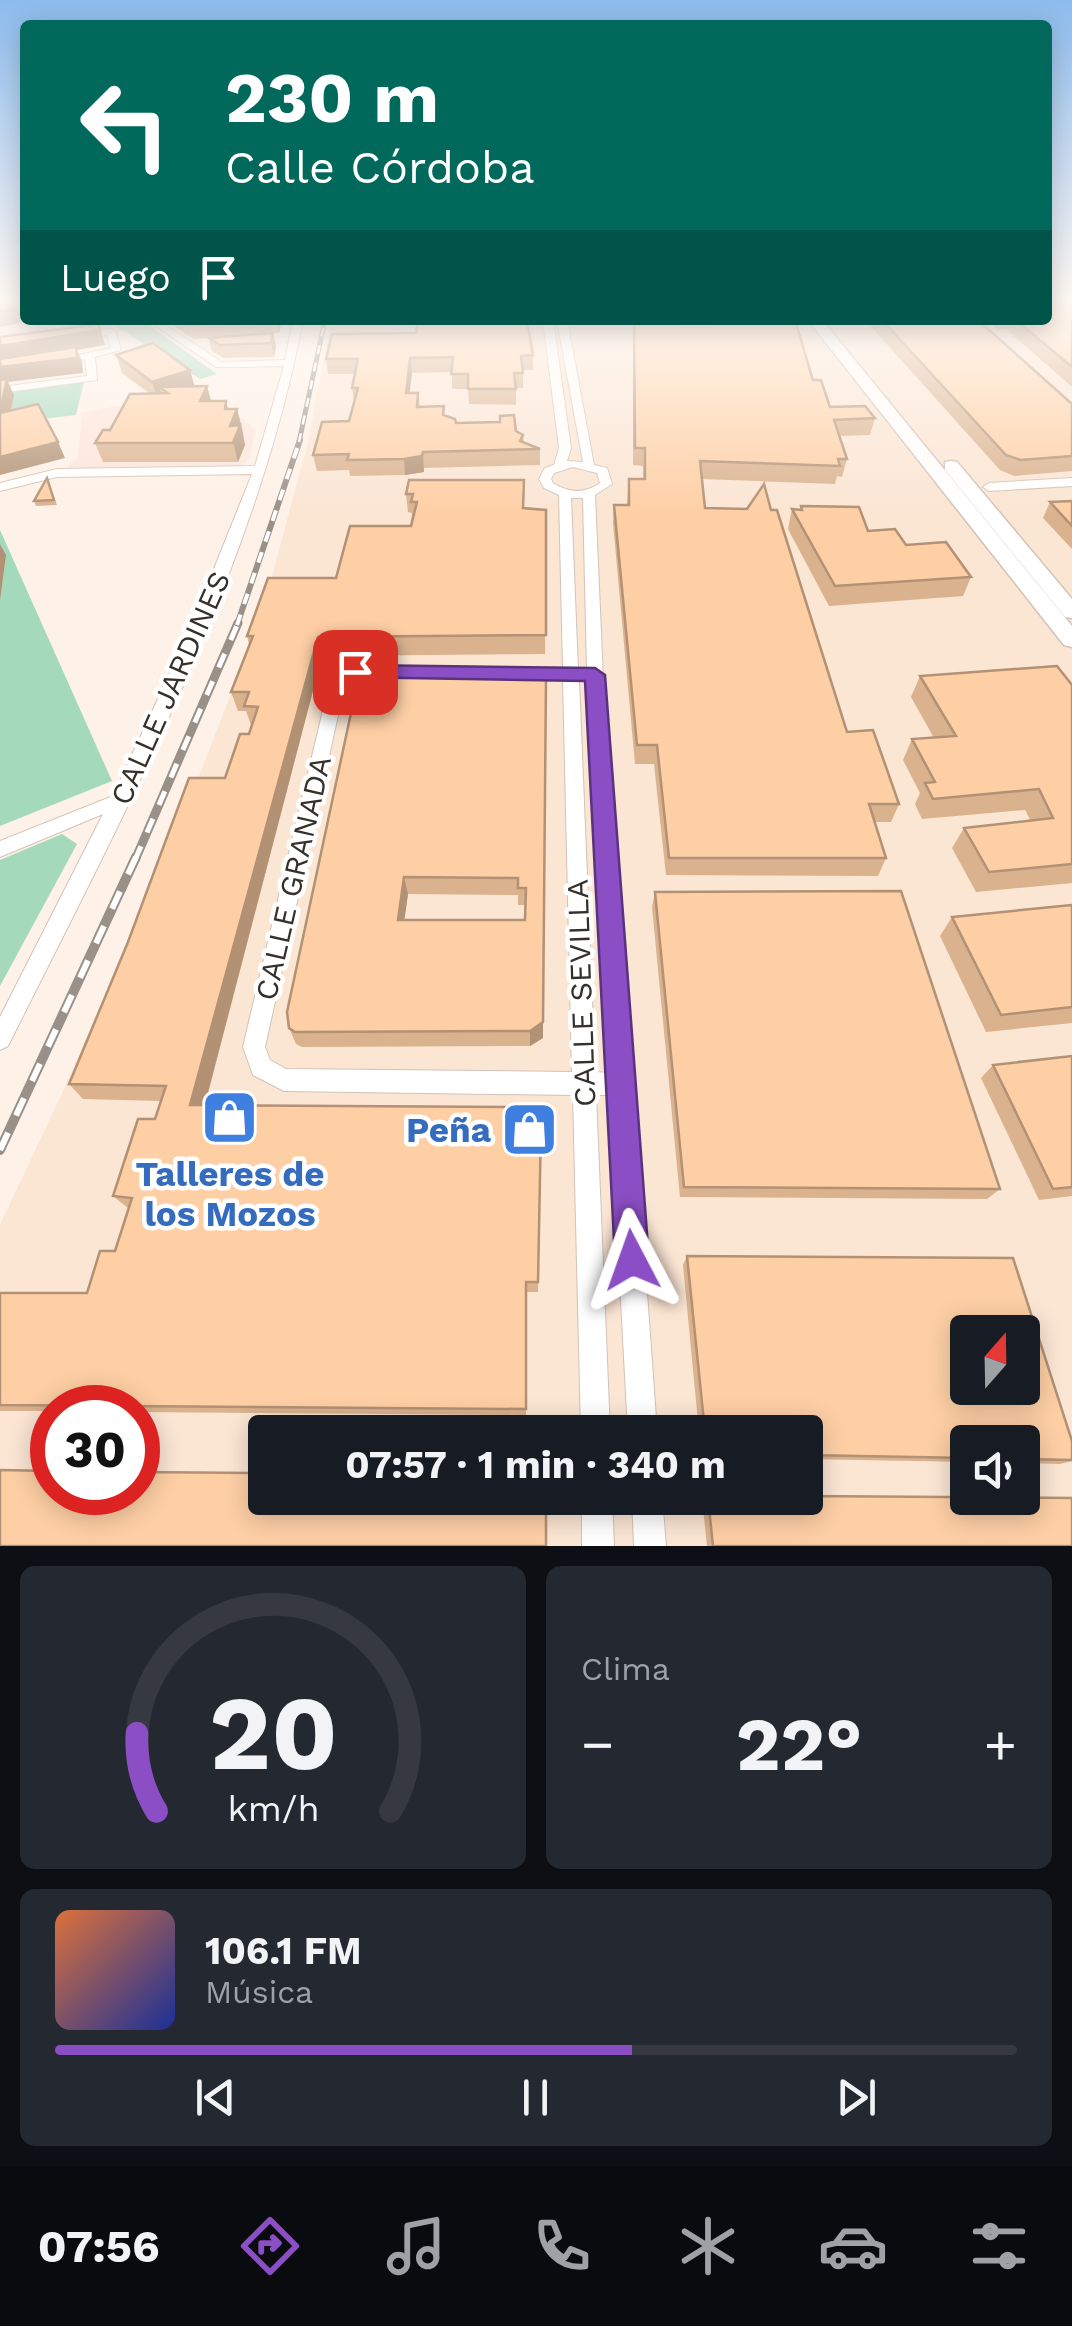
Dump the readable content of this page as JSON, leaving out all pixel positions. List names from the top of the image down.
{
  "streets": {
    "street": ["CALLE JARDINES", "CALLE GRANADA", "CALLE SEVILLA"]
  },
  "crossings": [
    ["CALLE GRANADA", "CALLE SEVILLA"]
  ],
  "places": {
    "shop": ["Talleres de los Mozos", "Peña"]
  },
  "north": "top",
  "page": {
    "turn": ["230 m", "Calle Córdoba"],
    "then": "Luego",
    "limit": "30",
    "trip": "07:57 · 1 min · 340 m",
    "tile": "Clima",
    "heat": ["−", "22°", "+"],
    "song": ["106.1 FM", "Música"],
    "tabs": "07:56",
    "gauge": ["20", "km/h"]
  }
}
